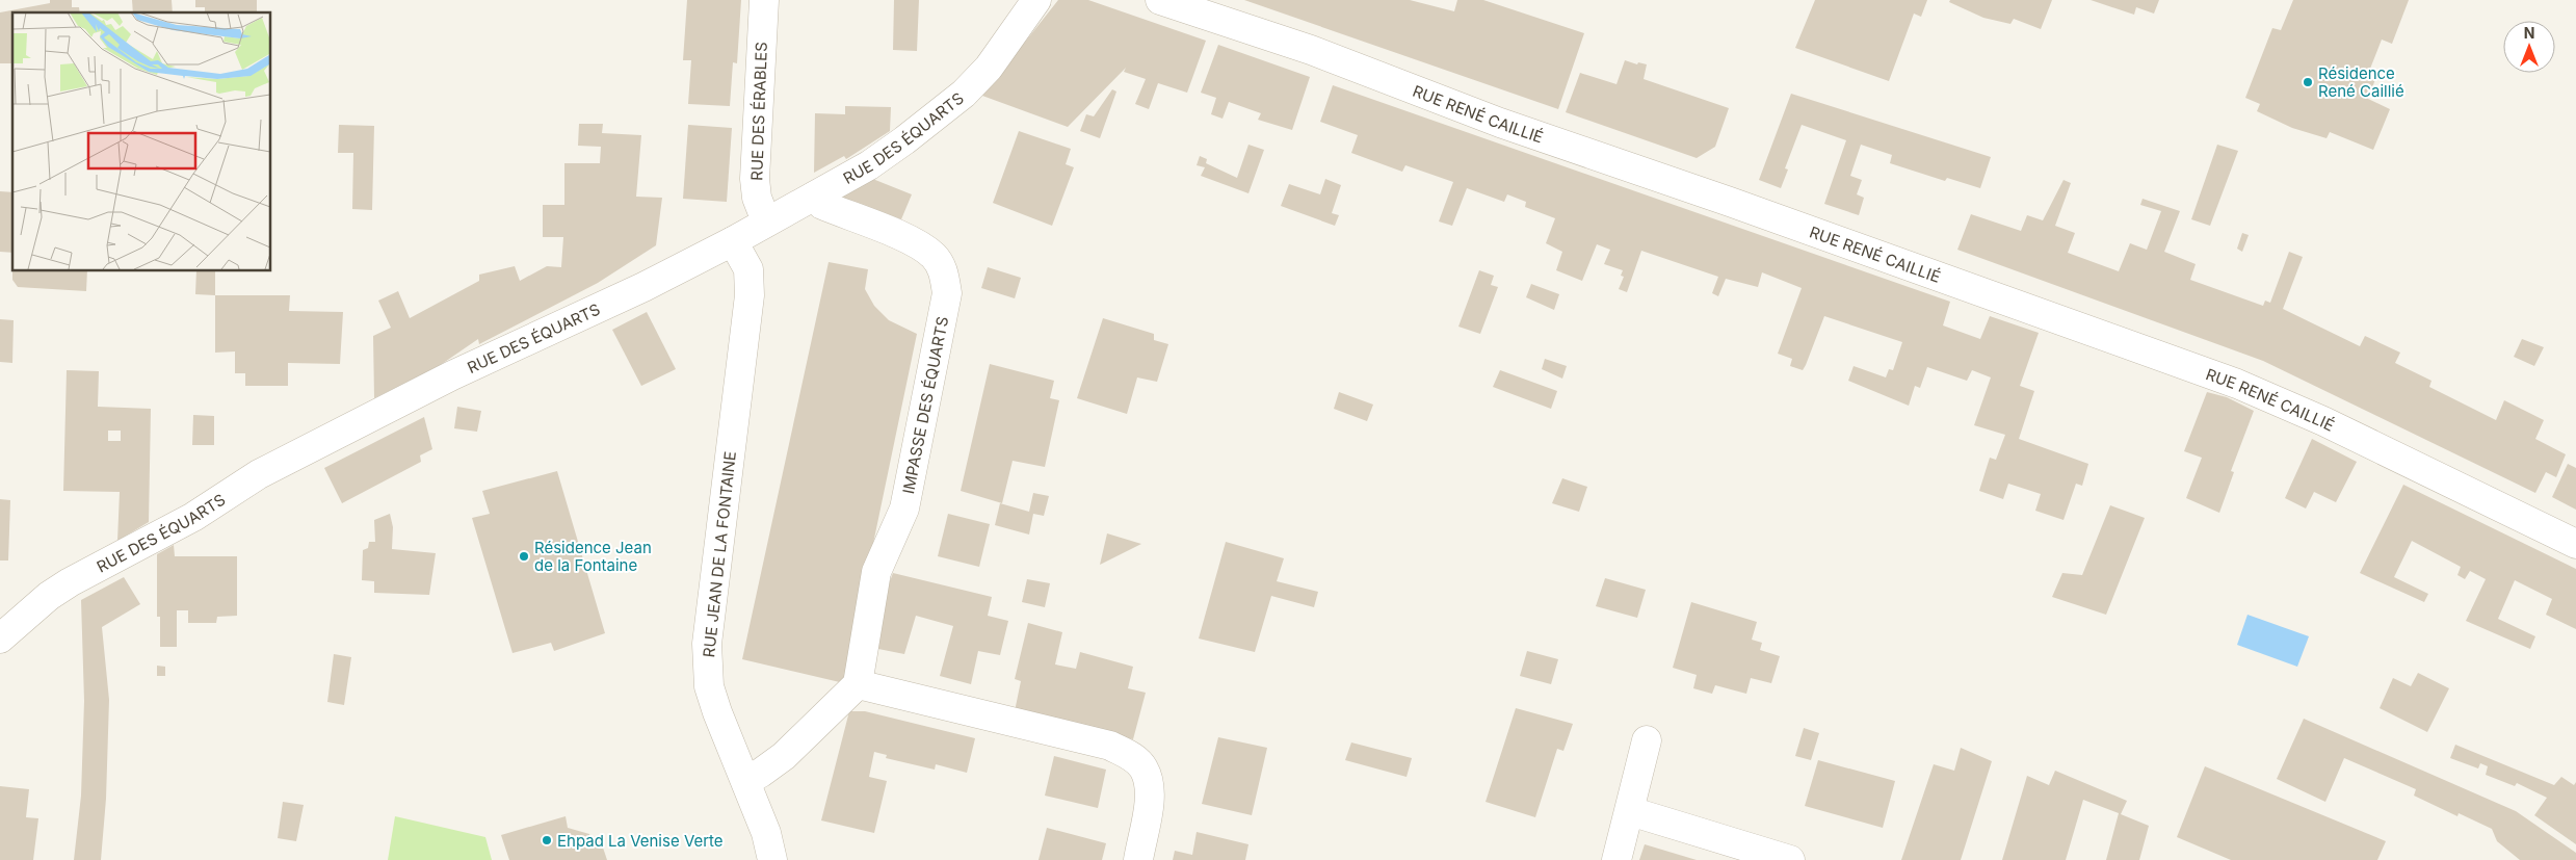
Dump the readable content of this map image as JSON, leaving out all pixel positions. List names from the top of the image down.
{
  "streets": {
    "street": [
      "RUE DES ÉRABLES",
      "RUE RENÉ CAILLIÉ",
      "RUE DES ÉQUARTS",
      "IMPASSE DES ÉQUARTS",
      "RUE JEAN DE LA FONTAINE"
    ]
  },
  "crossings": [
    ["RUE DES ÉRABLES", "RUE DES ÉQUARTS"],
    ["RUE DES ÉQUARTS", "IMPASSE DES ÉQUARTS"],
    ["RUE DES ÉQUARTS", "RUE JEAN DE LA FONTAINE"]
  ],
  "places": ["Résidence René Caillié", "Résidence Jean de la Fontaine", "Ehpad La Venise Verte"],
  "north": "top"
}
